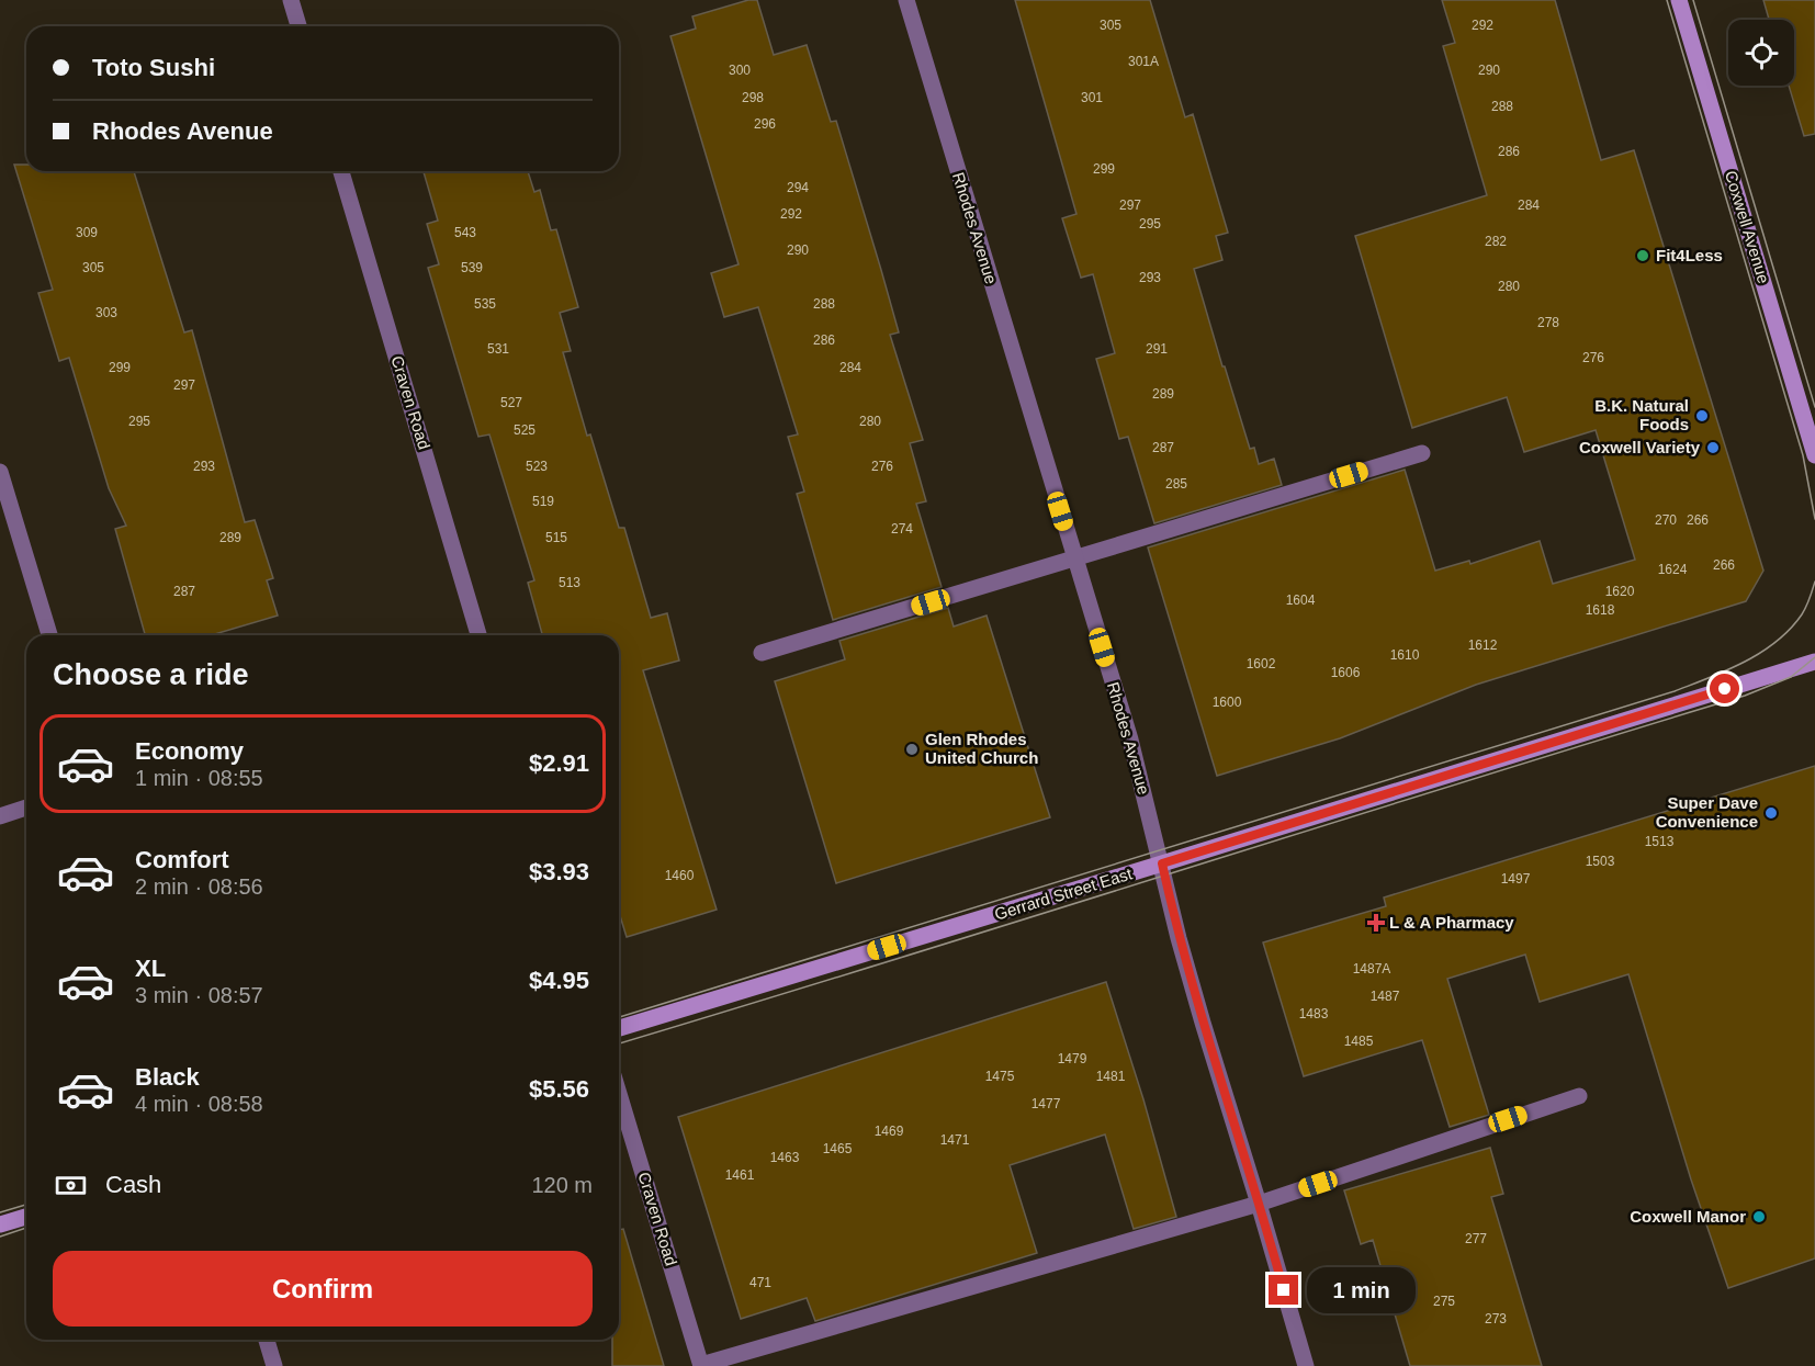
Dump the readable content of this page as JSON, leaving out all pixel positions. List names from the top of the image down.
{
  "streets": {
    "main road": ["Coxwell Avenue", "Gerrard Street East"],
    "street": ["Rhodes Avenue", "Craven Road"]
  },
  "crossings": [
    ["Rhodes Avenue", "Gerrard Street East"]
  ],
  "places": {
    "other": [
      "Fit4Less",
      "B.K. Natural Foods",
      "Coxwell Variety",
      "Glen Rhodes United Church",
      "Super Dave Convenience",
      "Coxwell Manor"
    ],
    "health": ["L & A Pharmacy"]
  },
  "house_numbers": [
    "305",
    "292",
    "301A",
    "300",
    "290",
    "298",
    "301",
    "288",
    "296",
    "286",
    "299",
    "294",
    "297",
    "284",
    "292",
    "295",
    "309",
    "543",
    "282",
    "290",
    "305",
    "539",
    "293",
    "280",
    "535",
    "288",
    "303",
    "278",
    "286",
    "531",
    "291",
    "276",
    "299",
    "284",
    "297",
    "289",
    "527",
    "295",
    "280",
    "525",
    "287",
    "293",
    "523",
    "276",
    "285",
    "519",
    "270",
    "266",
    "274",
    "289",
    "515",
    "266",
    "1624",
    "513",
    "287",
    "1620",
    "1604",
    "1618",
    "1612",
    "1610",
    "1602",
    "1606",
    "1600",
    "1513",
    "1503",
    "1460",
    "1497",
    "1487A",
    "1487",
    "1483",
    "1485",
    "1479",
    "1475",
    "1481",
    "1477",
    "1469",
    "1471",
    "1465",
    "1463",
    "1461",
    "277",
    "471",
    "275",
    "273"
  ],
  "page": {
    "banner": ["Toto Sushi", "Rhodes Avenue"],
    "heading": "Choose a ride",
    "list": [
      {
        "name": "Economy",
        "note": "1 min · 08:55",
        "value": "$2.91"
      },
      {
        "name": "Comfort",
        "note": "2 min · 08:56",
        "value": "$3.93"
      },
      {
        "name": "XL",
        "note": "3 min · 08:57",
        "value": "$4.95"
      },
      {
        "name": "Black",
        "note": "4 min · 08:58",
        "value": "$5.56"
      }
    ],
    "pay": ["Cash", "120 m"],
    "buttons": "Confirm",
    "bubble": "1 min"
  }
}
